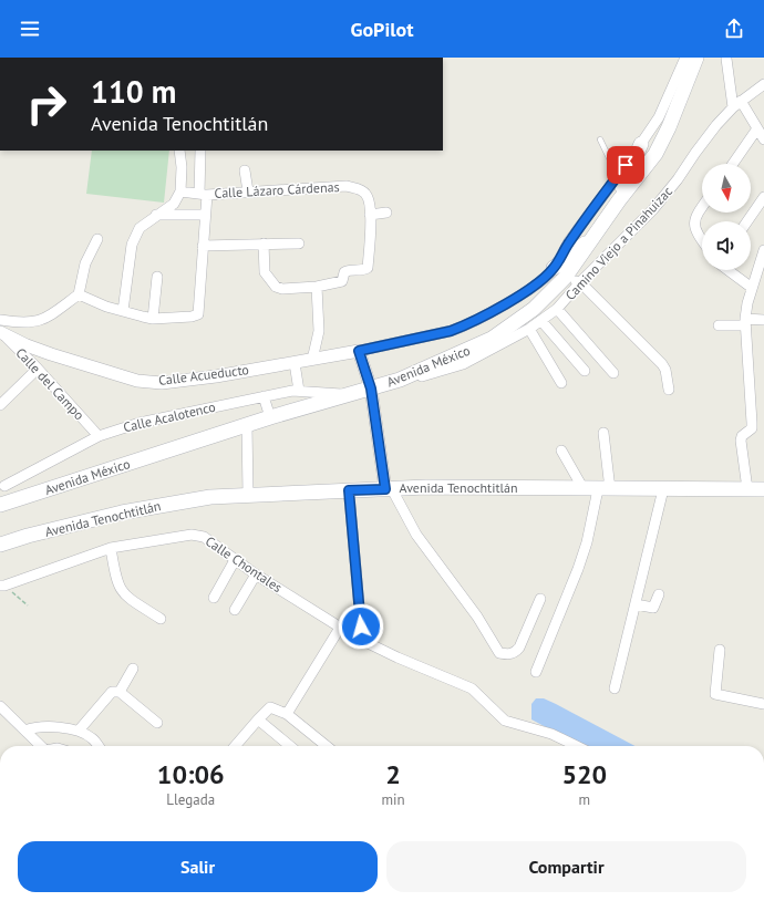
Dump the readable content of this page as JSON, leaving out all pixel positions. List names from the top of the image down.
{
  "streets": {
    "main road": ["Avenida México", "Avenida Tenochtitlán"],
    "street": [
      "Calle Lázaro Cárdenas",
      "Camino Viejo a Pinahuizac",
      "Calle Acueducto",
      "Calle del Campo",
      "Calle Acalotenco",
      "Calle Chontales"
    ]
  },
  "crossings": [
    ["Camino Viejo a Pinahuizac", "Avenida México"],
    ["Avenida México", "Calle Acalotenco"],
    ["Calle Acueducto", "Calle del Campo"],
    ["Calle del Campo", "Calle Acalotenco"]
  ],
  "north": "bottom",
  "page": {
    "header": "GoPilot",
    "turn": ["110 m", "Avenida Tenochtitlán"],
    "eta": [
      "10:06",
      "Llegada",
      "2",
      "min",
      "520",
      "m"
    ],
    "buttons": ["Salir", "Compartir"]
  }
}
